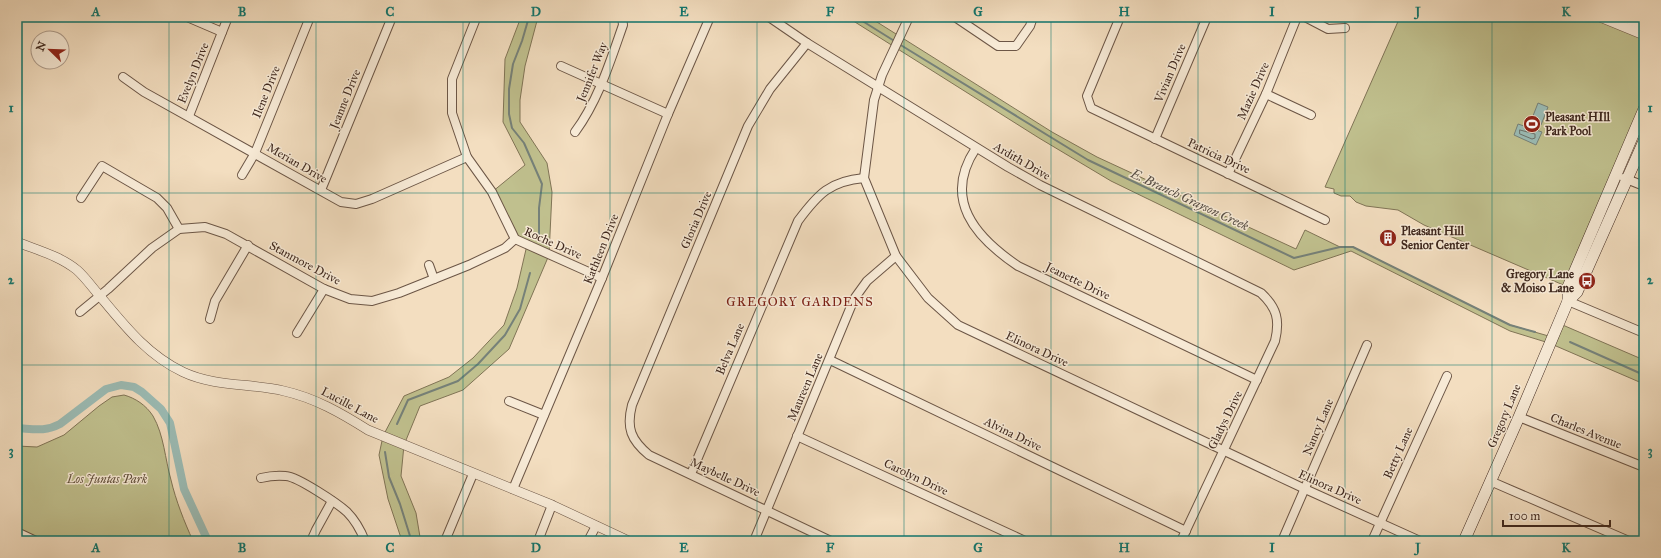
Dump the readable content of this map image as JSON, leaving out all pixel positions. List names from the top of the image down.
{
  "streets": {
    "main road": ["Gregory Lane"],
    "street": [
      "Jennifer Way",
      "Evelyn Drive",
      "Vivian Drive",
      "Mazie Drive",
      "Ilene Drive",
      "Jeanne Drive",
      "Patricia Drive",
      "Ardith Drive",
      "Merian Drive",
      "Gloria Drive",
      "Roche Drive",
      "Kathleen Drive",
      "Stanmore Drive",
      "Jeanette Drive",
      "Belva Lane",
      "Elinora Drive",
      "Maureen Lane",
      "Lucille Lane",
      "Gladys Drive",
      "Nancy Lane",
      "Charles Avenue",
      "Alvina Drive",
      "Betty Lane",
      "Maybelle Drive",
      "Carolyn Drive"
    ]
  },
  "crossings": [
    ["Evelyn Drive", "Merian Drive"],
    ["Vivian Drive", "Patricia Drive"],
    ["Mazie Drive", "Patricia Drive"],
    ["Ilene Drive", "Merian Drive"],
    ["Jeanne Drive", "Merian Drive"],
    ["Ardith Drive", "Gloria Drive"],
    ["Ardith Drive", "Jeanette Drive"],
    ["Ardith Drive", "Elinora Drive"],
    ["Ardith Drive", "Gladys Drive"],
    ["Merian Drive", "Roche Drive"],
    ["Gloria Drive", "Maybelle Drive"],
    ["Roche Drive", "Kathleen Drive"],
    ["Roche Drive", "Stanmore Drive"],
    ["Kathleen Drive", "Lucille Lane"],
    ["Jeanette Drive", "Gladys Drive"],
    ["Belva Lane", "Elinora Drive"],
    ["Belva Lane", "Maybelle Drive"],
    ["Elinora Drive", "Maureen Lane"],
    ["Elinora Drive", "Gladys Drive"],
    ["Elinora Drive", "Nancy Lane"],
    ["Elinora Drive", "Betty Lane"],
    ["Maureen Lane", "Alvina Drive"],
    ["Maureen Lane", "Maybelle Drive"],
    ["Maureen Lane", "Carolyn Drive"],
    ["Gregory Lane", "Charles Avenue"],
    ["Gladys Drive", "Alvina Drive"]
  ],
  "districts": ["GREGORY GARDENS"],
  "water": ["E. Branch Grayson Creek"],
  "parks": ["Los Juntas Park"],
  "places": {
    "sports": ["Pleasant HIll Park Pool"],
    "building": ["Pleasant Hill Senior Center"],
    "bus stop": ["Gregory Lane & Moiso Lane"]
  },
  "scale_bar": "100 m",
  "north": "top left",
  "grid": {
    "columns": [
      "A",
      "B",
      "C",
      "D",
      "E",
      "F",
      "G",
      "H",
      "I",
      "J",
      "K"
    ],
    "rows": ["1", "2", "3"]
  }
}
